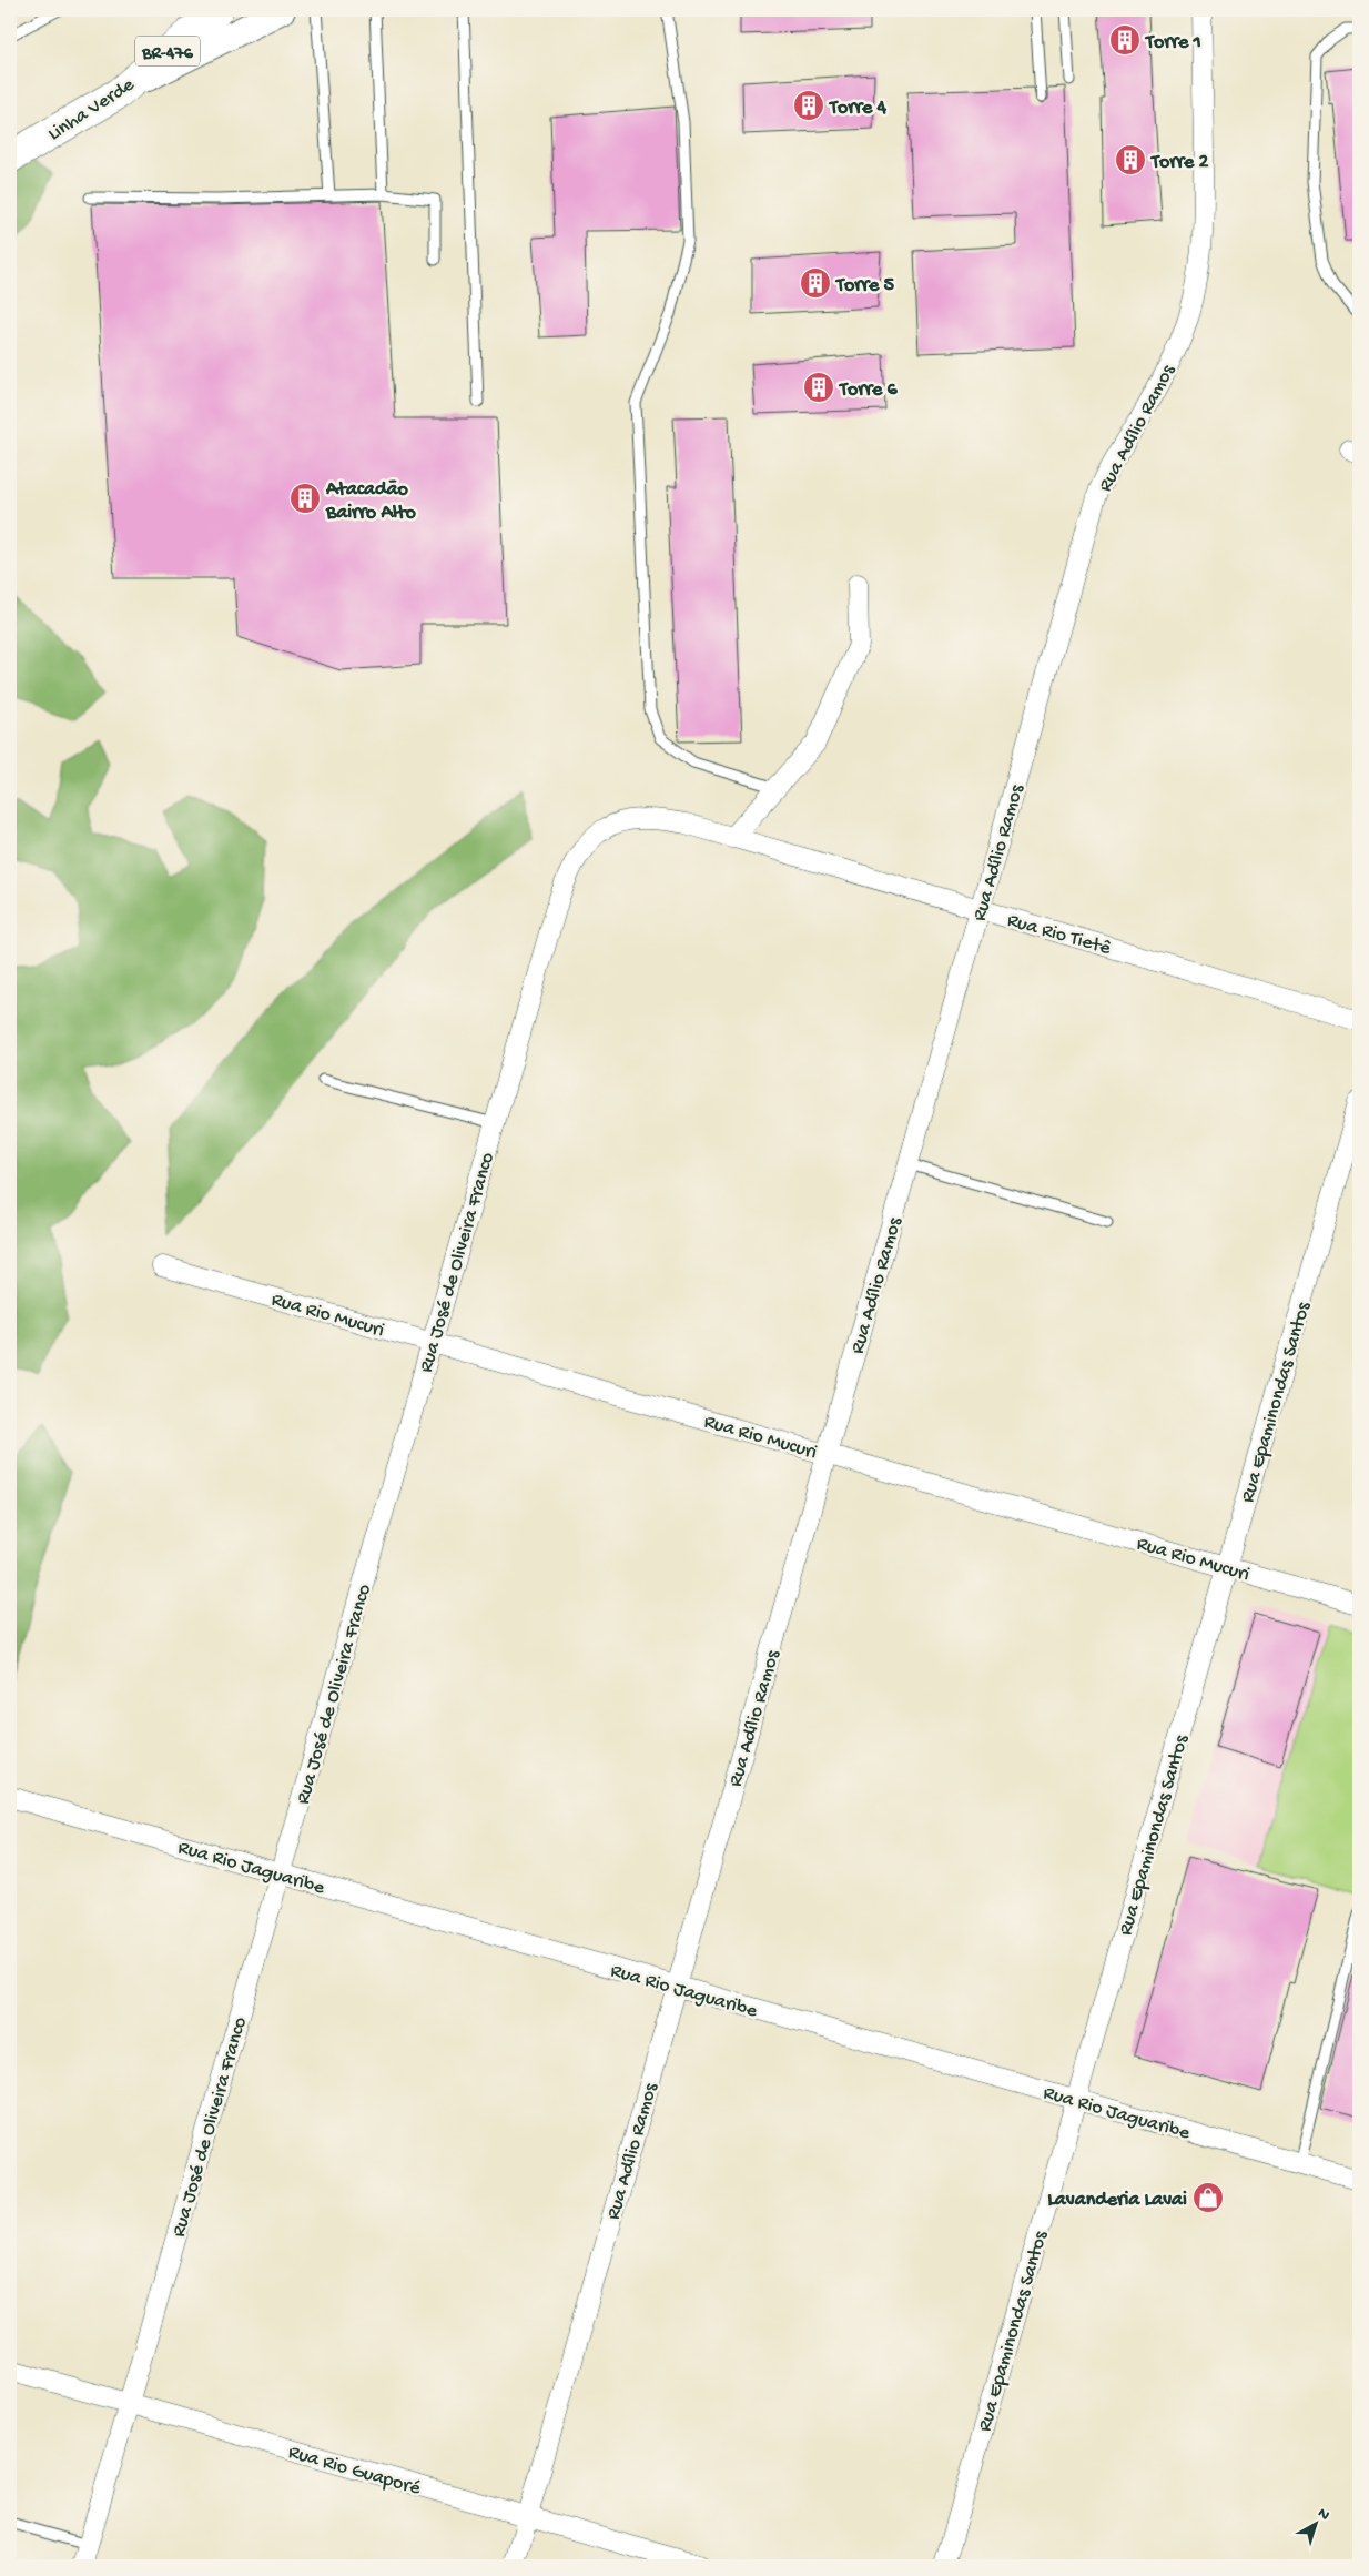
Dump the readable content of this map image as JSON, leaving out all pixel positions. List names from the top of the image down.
{
  "streets": {
    "highway": ["BR-476", "Linha Verde"],
    "street": [
      "Rua Adílio Ramos",
      "Rua Rio Tietê",
      "Rua José de Oliveira Franco",
      "Rua Rio Mucuri",
      "Rua Epaminondas Santos",
      "Rua Rio Jaguaribe",
      "Rua Rio Guaporé"
    ]
  },
  "crossings": [
    ["Rua Adílio Ramos", "Rua Rio Tietê"],
    ["Rua Adílio Ramos", "Rua Rio Mucuri"],
    ["Rua Adílio Ramos", "Rua Rio Jaguaribe"],
    ["Rua Adílio Ramos", "Rua Rio Guaporé"],
    ["Rua Rio Tietê", "Rua José de Oliveira Franco"],
    ["Rua José de Oliveira Franco", "Rua Rio Mucuri"],
    ["Rua José de Oliveira Franco", "Rua Rio Jaguaribe"],
    ["Rua José de Oliveira Franco", "Rua Rio Guaporé"],
    ["Rua Rio Mucuri", "Rua Epaminondas Santos"],
    ["Rua Epaminondas Santos", "Rua Rio Jaguaribe"]
  ],
  "places": {
    "building": [
      "Torre 1",
      "Torre 4",
      "Torre 2",
      "Torre 5",
      "Torre 6",
      "Atacadão Bairro Alto"
    ],
    "shop": ["Lavanderia Lavai"]
  },
  "north": "top right"
}
